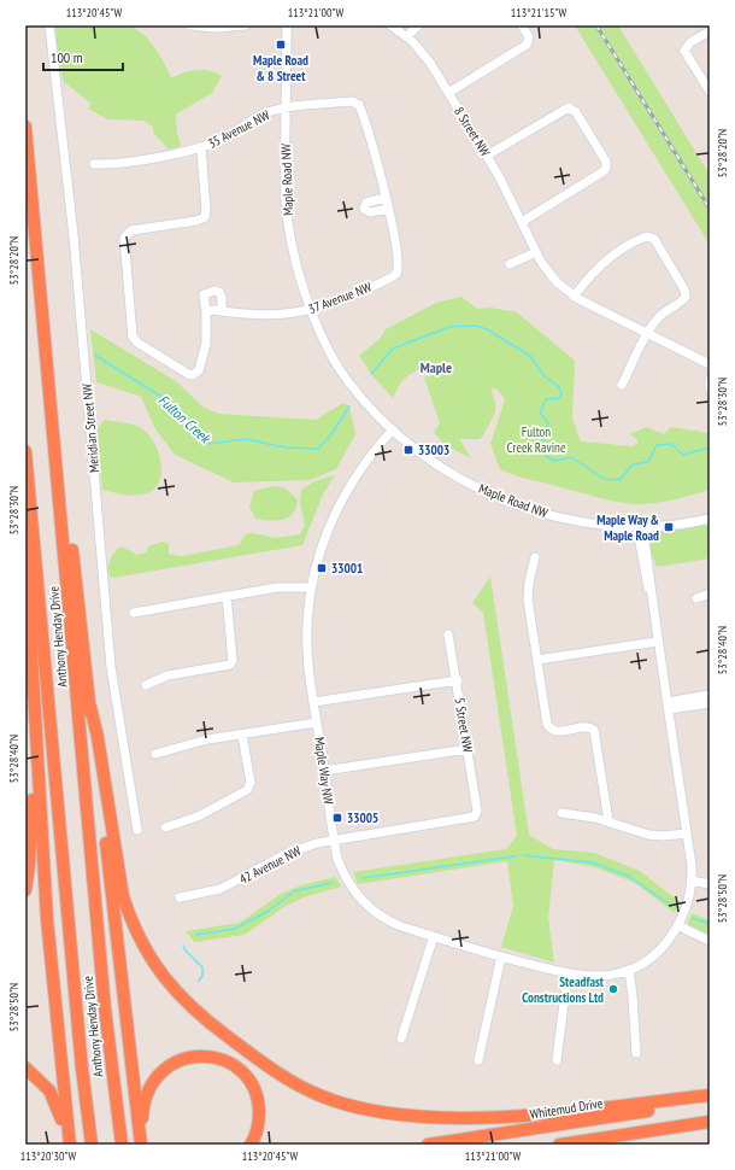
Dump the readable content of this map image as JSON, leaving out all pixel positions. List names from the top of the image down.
{
  "streets": {
    "highway": ["Anthony Henday Drive", "Whitemud Drive"],
    "street": [
      "35 Avenue NW",
      "8 Street NW",
      "Maple Road NW",
      "37 Avenue NW",
      "Meridian Street NW",
      "5 Street NW",
      "Maple Way NW",
      "42 Avenue NW"
    ]
  },
  "crossings": [
    ["35 Avenue NW", "Maple Road NW"],
    ["Maple Road NW", "37 Avenue NW"],
    ["Maple Road NW", "Maple Way NW"],
    ["5 Street NW", "42 Avenue NW"],
    ["Maple Way NW", "42 Avenue NW"]
  ],
  "districts": ["Maple"],
  "water": ["Fulton Creek"],
  "parks": ["Fulton Creek Ravine"],
  "places": {
    "transit": [
      "Maple Road & 8 Street",
      "33003",
      "Maple Way & Maple Road",
      "33001",
      "33005"
    ],
    "other": ["Steadfast Constructions Ltd"]
  },
  "scale_bar": "100 m",
  "coordinates": [
    "113°20'45\"W",
    "113°21'00\"W",
    "113°21'15\"W",
    "53°28'20\"N",
    "53°28'30\"N",
    "53°28'40\"N",
    "53°28'50\"N",
    "113°20'30\"W"
  ]
}
